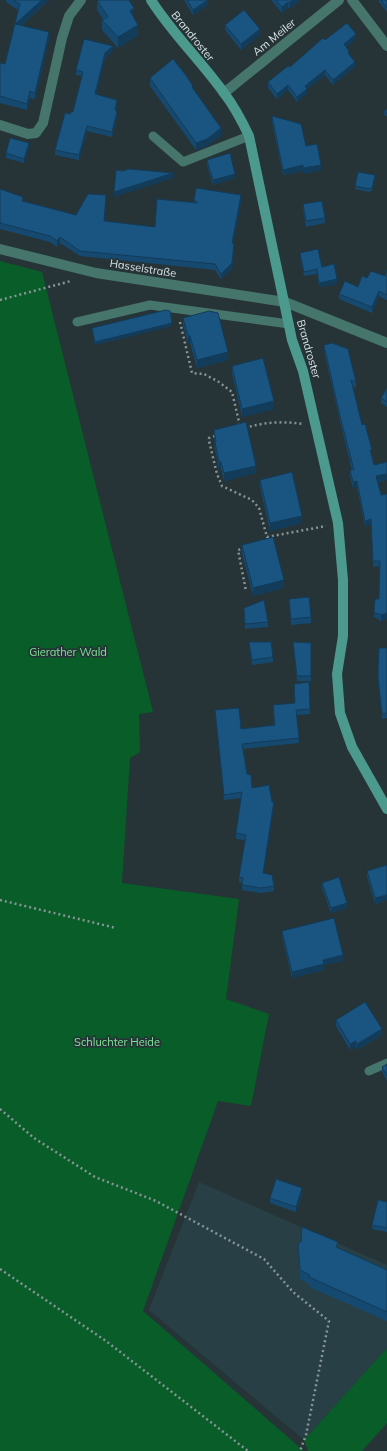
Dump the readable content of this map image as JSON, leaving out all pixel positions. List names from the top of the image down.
{
  "streets": {
    "street": ["Brandroster", "Am Meiler", "Hasselstraße"]
  },
  "crossings": [
    ["Brandroster", "Am Meiler"],
    ["Brandroster", "Hasselstraße"]
  ],
  "parks": ["Gierather Wald", "Schluchter Heide"]
}
